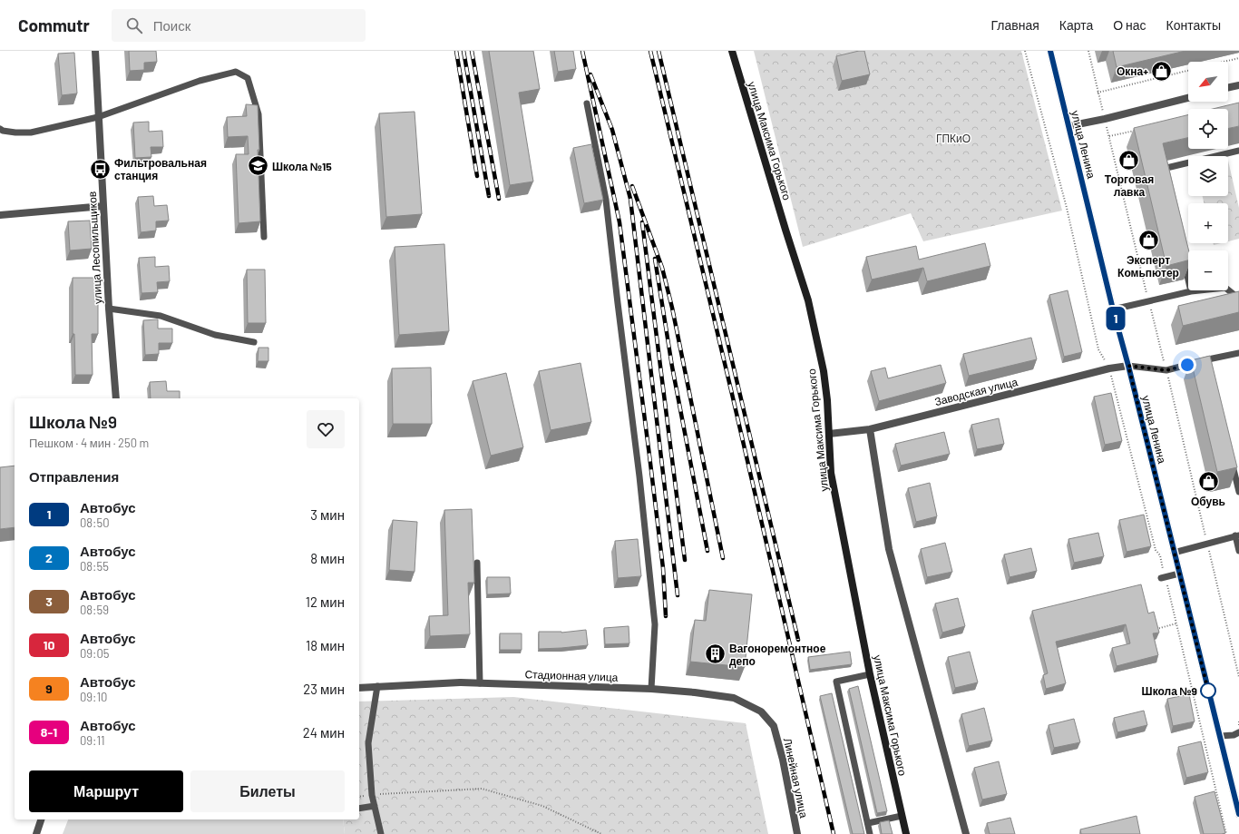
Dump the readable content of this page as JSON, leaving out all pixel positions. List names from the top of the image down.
{
  "streets": {
    "street": [
      "улица Максима Горького",
      "улица Ленина",
      "улица Лесопильщиков",
      "Заводская улица",
      "Стадионная улица",
      "Линейная улица"
    ]
  },
  "crossings": [
    ["улица Максима Горького", "Заводская улица"],
    ["улица Ленина", "Заводская улица"],
    ["Стадионная улица", "Линейная улица"]
  ],
  "parks": ["ГПКиО"],
  "places": {
    "shop": [
      "Окна+",
      "Торговая лавка",
      "Эксперт Комьпютер",
      "Обувь"
    ],
    "school or university": ["Школа №15"],
    "bus stop": ["Фильтровальная станция"],
    "building": ["Вагоноремонтное депо"],
    "other": ["Школа №9"]
  },
  "lines": ["bus line 1"],
  "north": "bottom left",
  "page": {
    "header": "Commutr",
    "search": "Поиск",
    "nav": [
      "Главная",
      "Карта",
      "О нас",
      "Контакты"
    ],
    "on_map": "1",
    "map_buttons": ["+", "−"],
    "heading": [
      ["Школа №9", "Пешком · 4 мин · 250 m"],
      "Отправления"
    ],
    "list": [
      {
        "mark": "1",
        "name": "Автобус",
        "note": "08:50",
        "value": "3 мин"
      },
      {
        "mark": "2",
        "name": "Автобус",
        "note": "08:55",
        "value": "8 мин"
      },
      {
        "mark": "3",
        "name": "Автобус",
        "note": "08:59",
        "value": "12 мин"
      },
      {
        "mark": "10",
        "name": "Автобус",
        "note": "09:05",
        "value": "18 мин"
      },
      {
        "mark": "9",
        "name": "Автобус",
        "note": "09:10",
        "value": "23 мин"
      },
      {
        "mark": "8-1",
        "name": "Автобус",
        "note": "09:11",
        "value": "24 мин"
      }
    ],
    "buttons": ["Маршрут", "Билеты"]
  }
}
